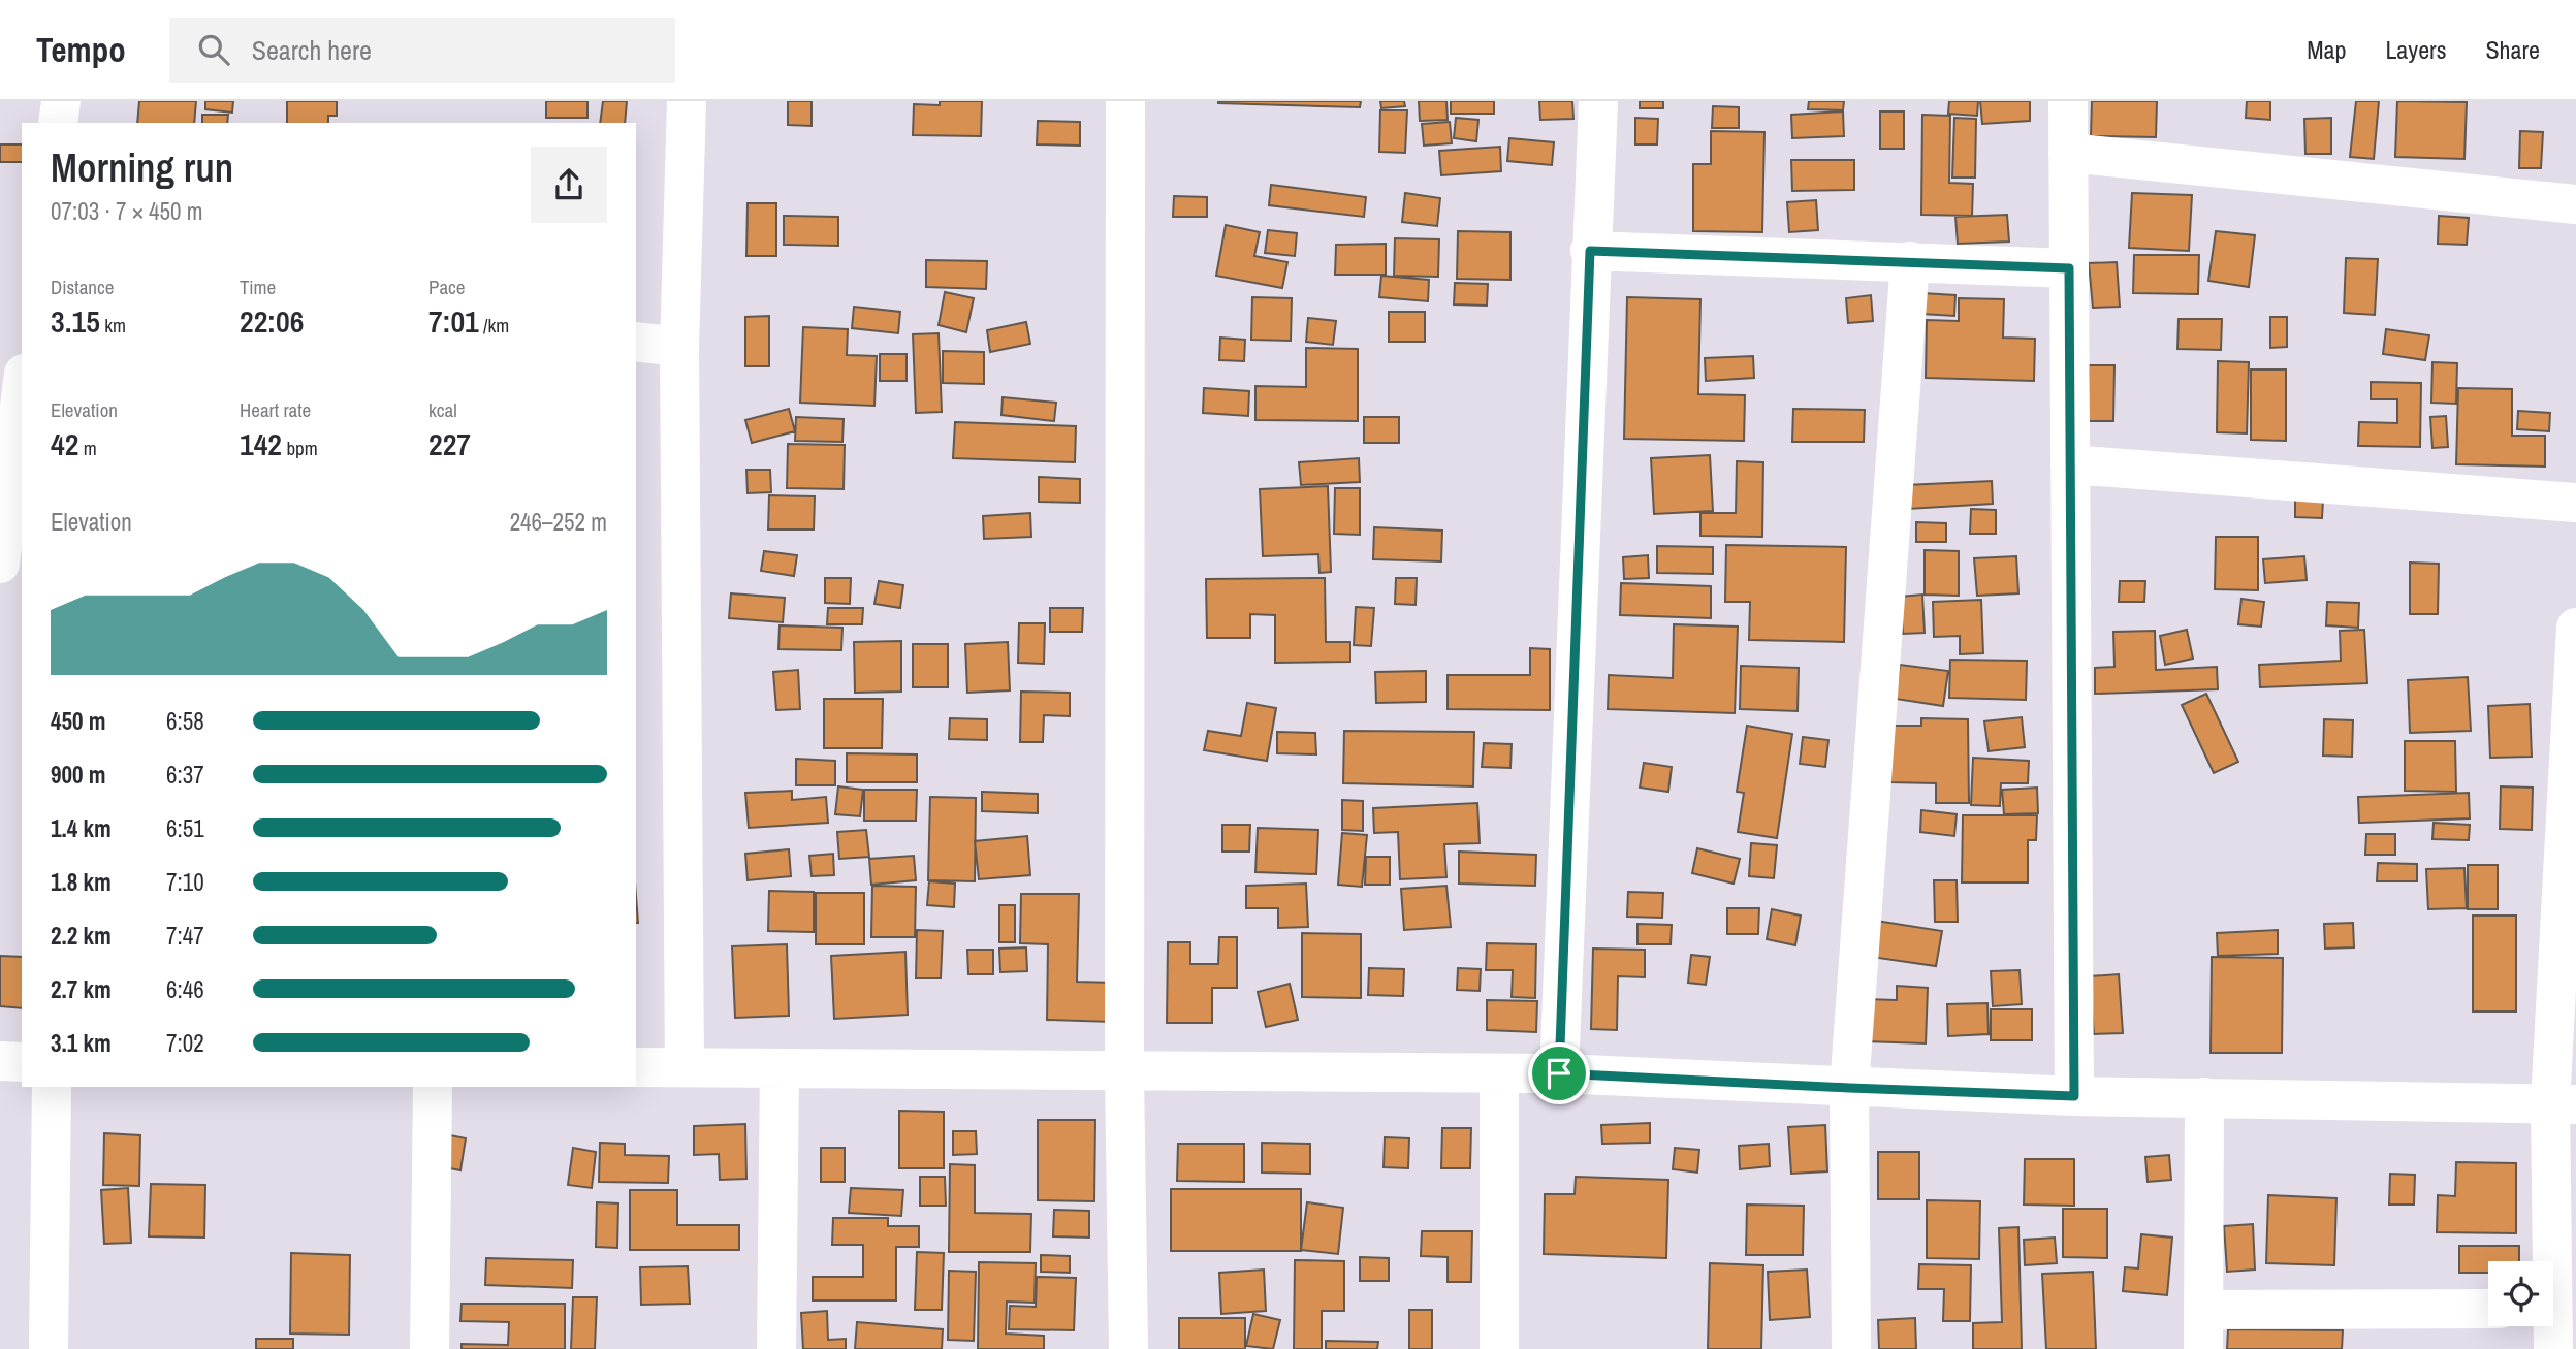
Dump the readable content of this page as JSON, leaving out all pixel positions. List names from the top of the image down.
{
  "page": {
    "header": "Tempo",
    "search": "Search here",
    "nav": ["Map", "Layers", "Share"],
    "heading": ["Morning run", "07:03 · 7 × 450 m"],
    "stats": [
      ["Distance", "3.15 km"],
      ["Time", "22:06"],
      ["Pace", "7:01 /km"],
      ["Elevation", "42 m"],
      ["Heart rate", "142 bpm"],
      ["kcal", "227"]
    ],
    "chart": ["Elevation", "246–252 m"],
    "list": [
      {
        "name": "450 m",
        "note": "6:58"
      },
      {
        "name": "900 m",
        "note": "6:37"
      },
      {
        "name": "1.4 km",
        "note": "6:51"
      },
      {
        "name": "1.8 km",
        "note": "7:10"
      },
      {
        "name": "2.2 km",
        "note": "7:47"
      },
      {
        "name": "2.7 km",
        "note": "6:46"
      },
      {
        "name": "3.1 km",
        "note": "7:02"
      }
    ]
  }
}
